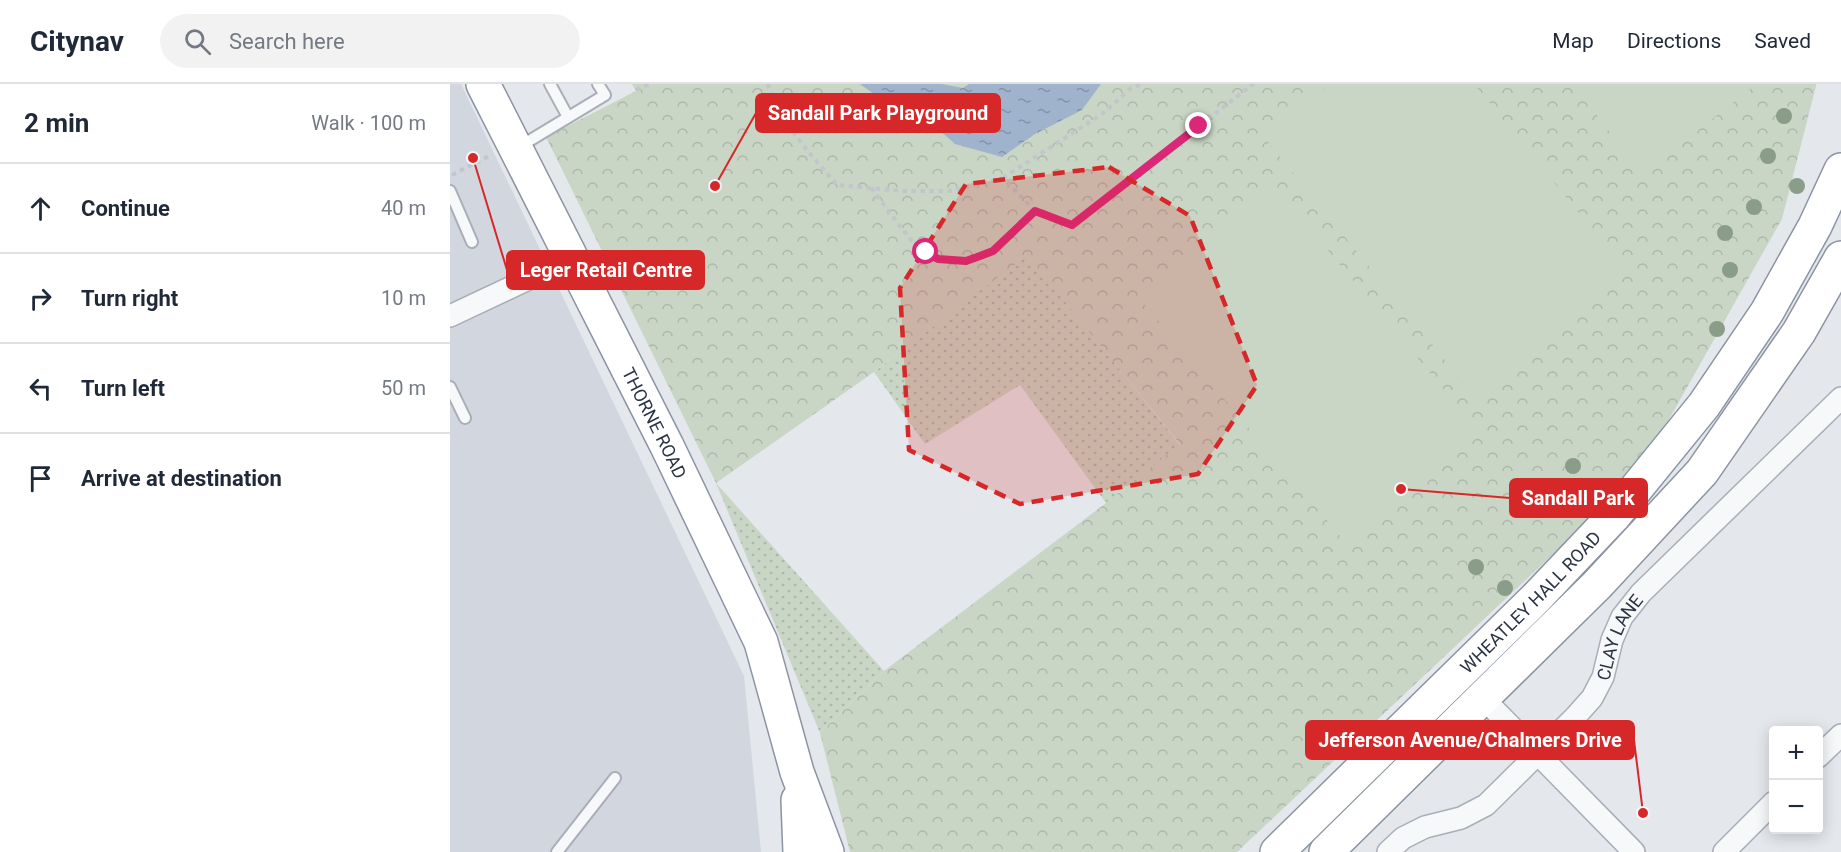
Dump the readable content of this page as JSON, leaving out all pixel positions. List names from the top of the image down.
{
  "streets": {
    "highway": ["THORNE ROAD", "WHEATLEY HALL ROAD"],
    "street": ["CLAY LANE"]
  },
  "places": [
    "Leger Retail Centre",
    "Sandall Park Playground",
    "Sandall Park",
    "Jefferson Avenue/Chalmers Drive"
  ],
  "page": {
    "header": "Citynav",
    "search": "Search here",
    "nav": ["Map", "Directions", "Saved"],
    "heading": ["2 min", "Walk · 100 m"],
    "list": [
      ["Continue", "40 m"],
      ["Turn right", "10 m"],
      ["Turn left", "50 m"],
      "Arrive at destination"
    ],
    "map_buttons": ["+", "−"]
  }
}
